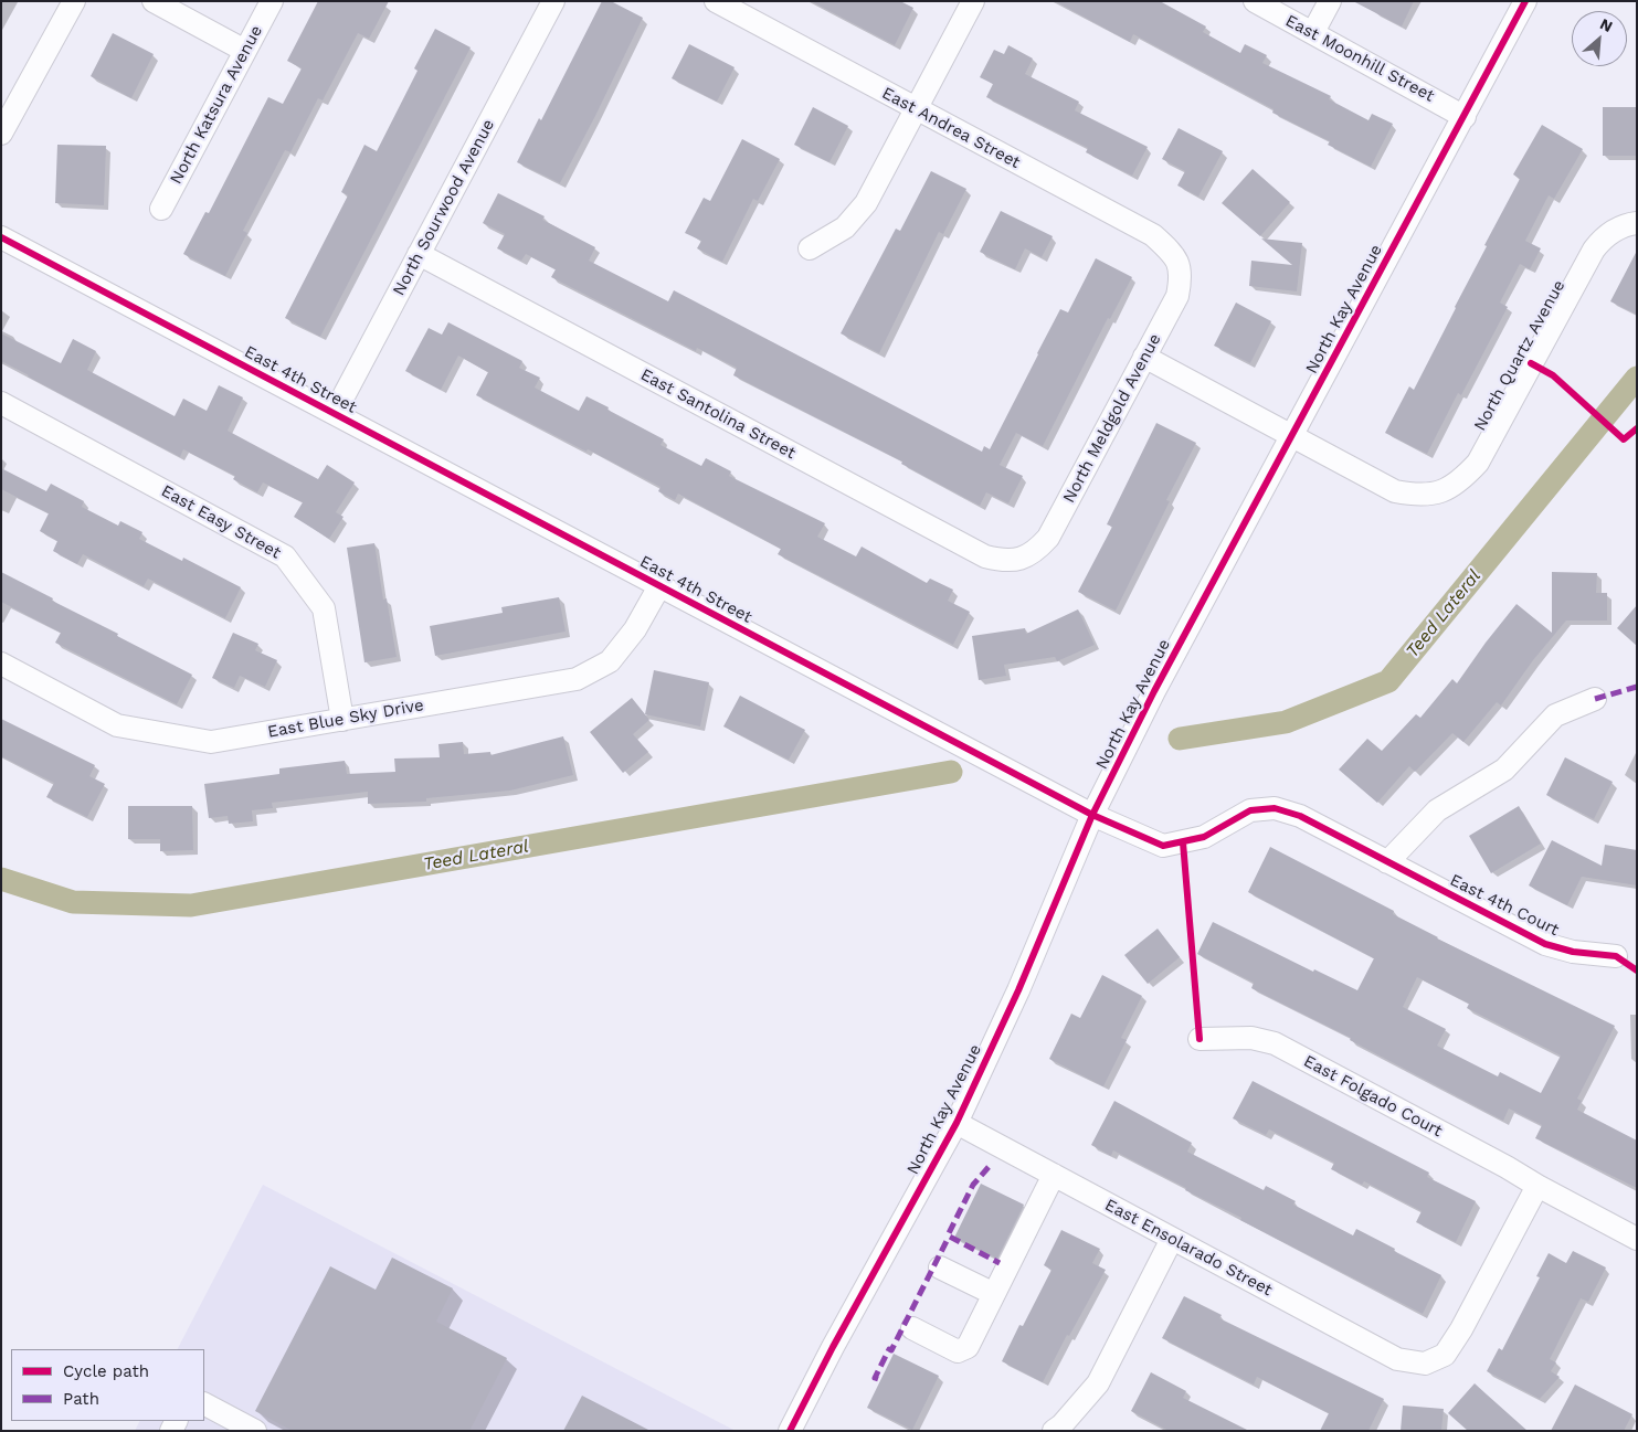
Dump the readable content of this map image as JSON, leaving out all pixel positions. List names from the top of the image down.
{
  "streets": {
    "street": [
      "East Moonhill Street",
      "North Katsura Avenue",
      "East Andrea Street",
      "North Sourwood Avenue",
      "North Kay Avenue",
      "North Quartz Avenue",
      "East 4th Street",
      "East Santolina Street",
      "North Meldgold Avenue",
      "East Easy Street",
      "East Blue Sky Drive",
      "East 4th Court",
      "East Folgado Court",
      "East Ensolarado Street"
    ]
  },
  "crossings": [
    ["East Moonhill Street", "North Kay Avenue"],
    ["East Andrea Street", "North Meldgold Avenue"],
    ["North Sourwood Avenue", "East 4th Street"],
    ["North Sourwood Avenue", "East Santolina Street"],
    ["North Kay Avenue", "North Quartz Avenue"],
    ["North Kay Avenue", "East 4th Street"],
    ["North Kay Avenue", "East Ensolarado Street"],
    ["East 4th Street", "East Blue Sky Drive"],
    ["East 4th Street", "East 4th Court"],
    ["East Santolina Street", "North Meldgold Avenue"],
    ["East Easy Street", "East Blue Sky Drive"],
    ["East Folgado Court", "East Ensolarado Street"]
  ],
  "water": ["Teed Lateral"],
  "legend": ["Cycle path", "Path"],
  "north": "top right"
}
